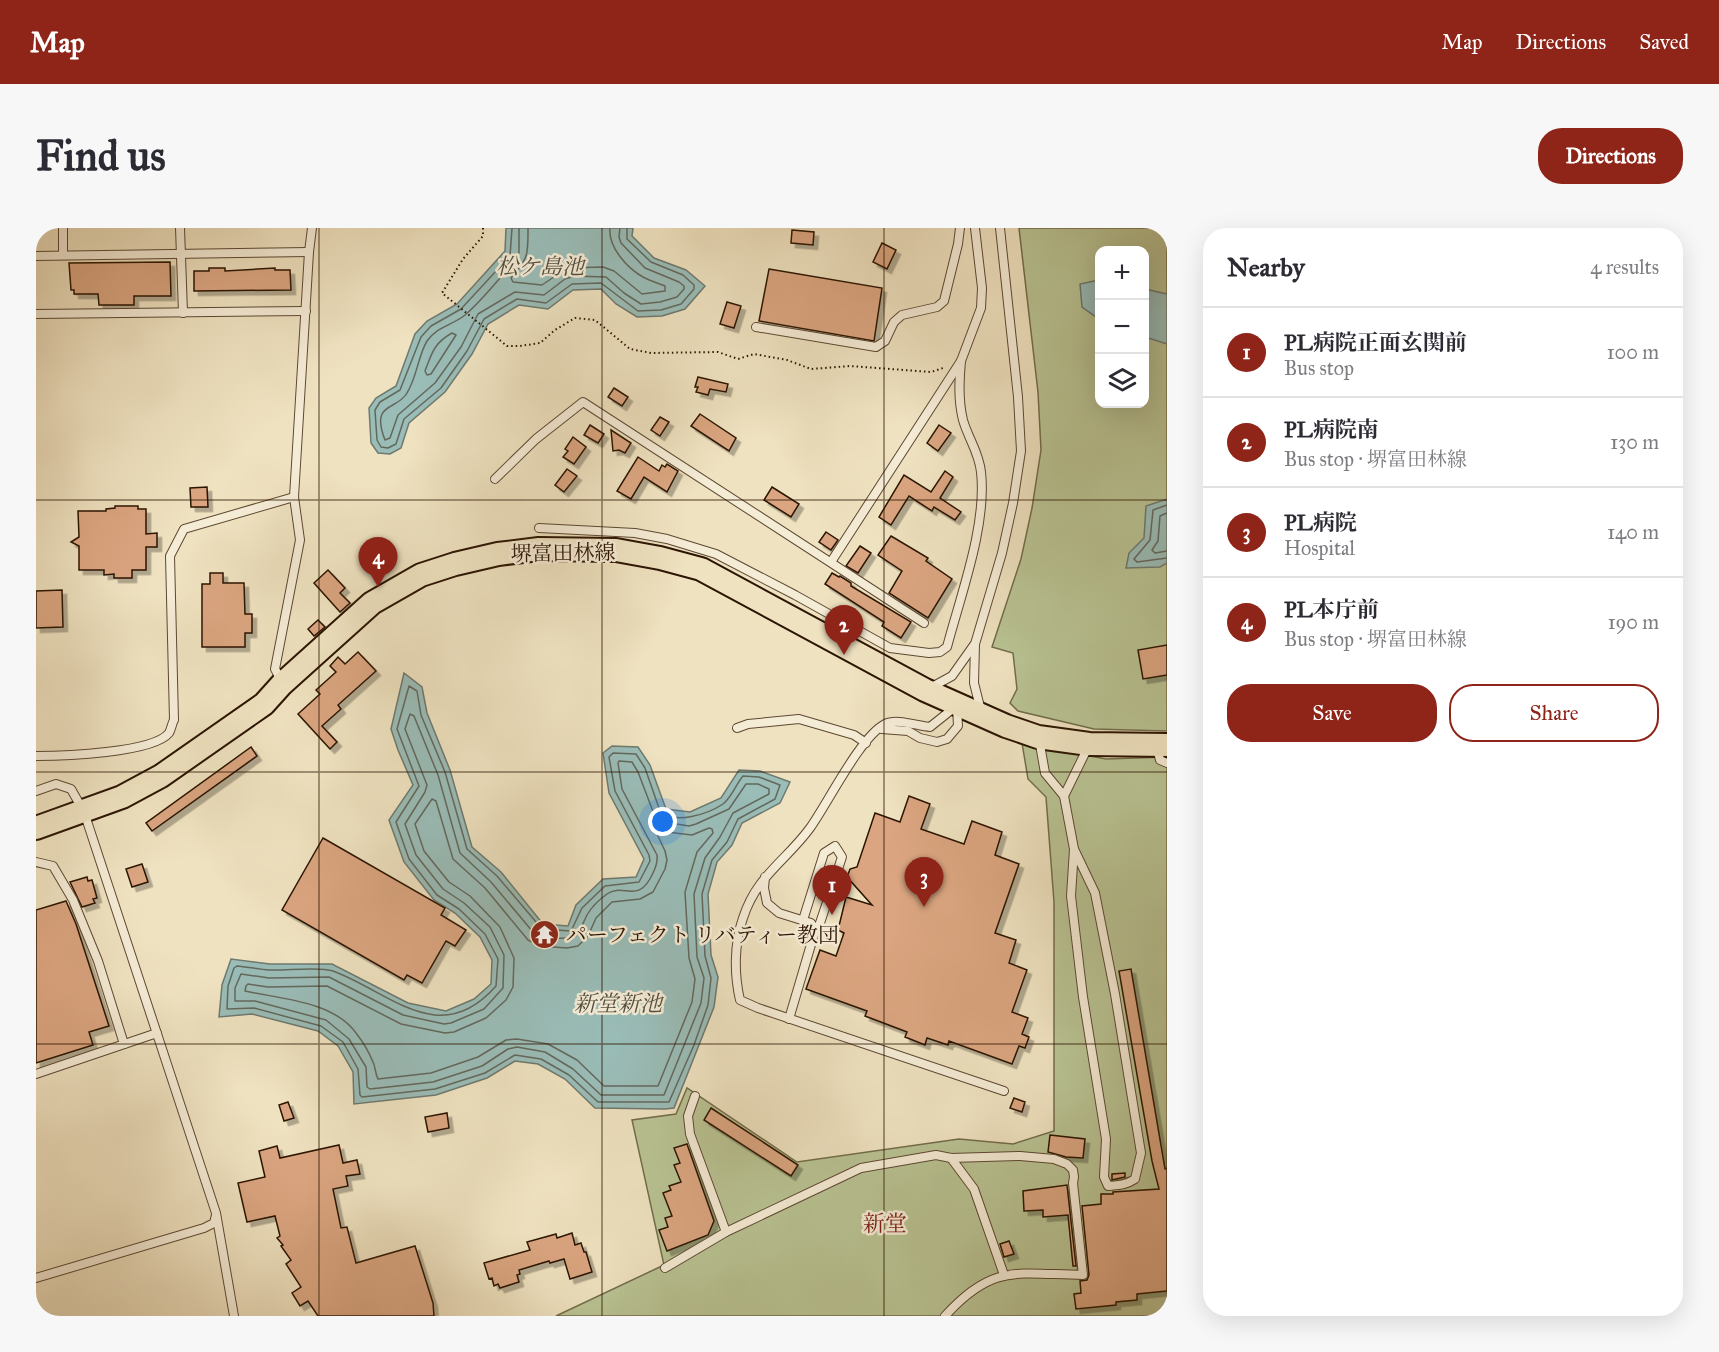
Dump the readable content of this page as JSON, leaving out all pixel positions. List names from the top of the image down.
{
  "streets": {
    "main road": ["堺富田林線"]
  },
  "districts": ["新堂"],
  "water": ["松ケ島池", "新堂新池"],
  "places": {
    "temple": ["パーフェクト リバティー教団"]
  },
  "page": {
    "header": "Map",
    "nav": ["Map", "Directions", "Saved"],
    "buttons": [
      "Directions",
      ["Save", "Share"]
    ],
    "title": "Find us",
    "heading": ["Nearby", "4 results"],
    "map_buttons": ["+", "−"],
    "list": [
      {
        "mark": "1",
        "name": "PL病院正面玄関前",
        "note": "Bus stop",
        "value": "100 m"
      },
      {
        "mark": "2",
        "name": "PL病院南",
        "note": "Bus stop · 堺富田林線",
        "value": "130 m"
      },
      {
        "mark": "3",
        "name": "PL病院",
        "note": "Hospital",
        "value": "140 m"
      },
      {
        "mark": "4",
        "name": "PL本庁前",
        "note": "Bus stop · 堺富田林線",
        "value": "190 m"
      }
    ],
    "pins": [
      "4",
      "2",
      "3",
      "1"
    ]
  }
}
